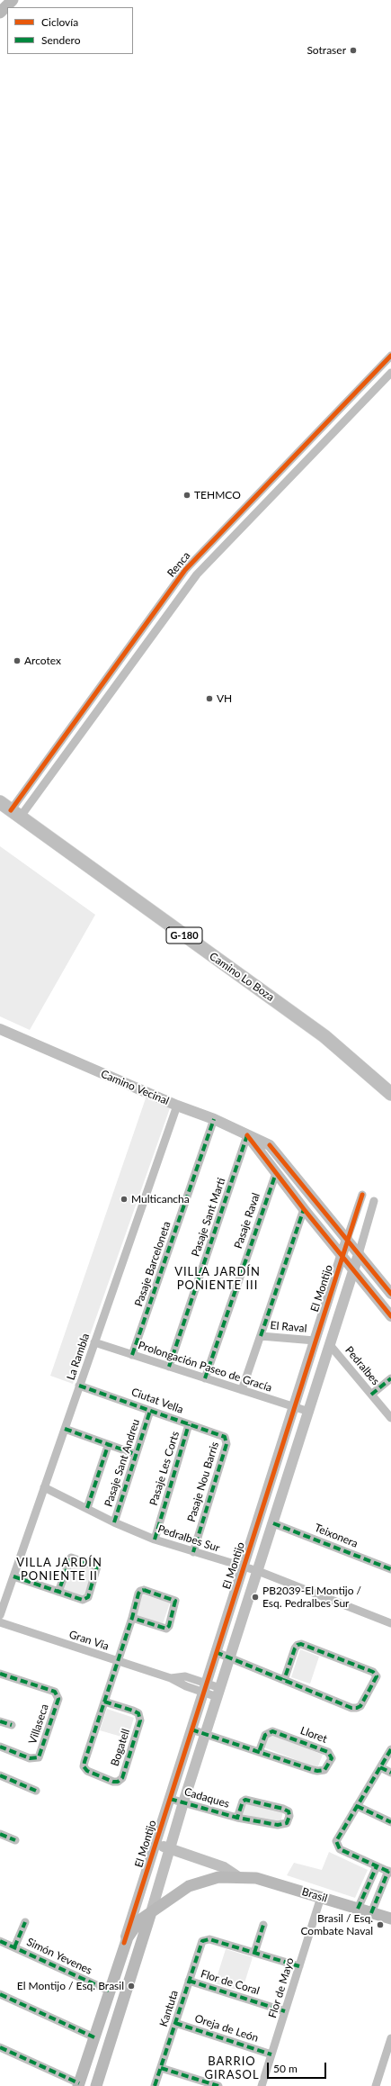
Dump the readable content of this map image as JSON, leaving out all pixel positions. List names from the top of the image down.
{
  "streets": {
    "main road": [
      "G-180",
      "Camino Lo Boza",
      "El Montijo",
      "Brasil"
    ],
    "street": [
      "Renca",
      "Camino Vecinal",
      "Pasaje Sant Marti",
      "Pasaje Raval",
      "Pasaje Barceloneta",
      "El Raval",
      "La Rambla",
      "Pedralbes",
      "Prolongación Paseo de Gracía",
      "Ciutat Vella",
      "Pasaje Sant Andreu",
      "Pasaje Les Corts",
      "Pasaje Nou Barris",
      "Teixonera",
      "Pedralbes Sur",
      "Gran Via",
      "Villaseca",
      "Lloret",
      "Bogatell",
      "Cadaques",
      "Simón Yevenes",
      "Flor de Coral",
      "Flor de Mayo",
      "Kantuta",
      "Oreja de León"
    ]
  },
  "crossings": [
    ["Renca", "Camino Lo Boza"],
    ["Camino Vecinal", "Pasaje Sant Marti"],
    ["Camino Vecinal", "Pasaje Barceloneta"],
    ["Camino Vecinal", "El Montijo"],
    ["Camino Vecinal", "La Rambla"],
    ["Pasaje Sant Marti", "Prolongación Paseo de Gracía"],
    ["Pasaje Raval", "Prolongación Paseo de Gracía"],
    ["Pasaje Barceloneta", "Prolongación Paseo de Gracía"],
    ["El Montijo", "El Raval"],
    ["El Montijo", "Prolongación Paseo de Gracía"],
    ["El Montijo", "Pedralbes Sur"],
    ["El Montijo", "Gran Via"],
    ["El Montijo", "Lloret"],
    ["El Montijo", "Cadaques"],
    ["El Montijo", "Brasil"],
    ["El Montijo", "Simón Yevenes"],
    ["La Rambla", "Prolongación Paseo de Gracía"],
    ["La Rambla", "Ciutat Vella"],
    ["La Rambla", "Pedralbes Sur"],
    ["Ciutat Vella", "Pasaje Sant Andreu"],
    ["Ciutat Vella", "Pasaje Les Corts"],
    ["Ciutat Vella", "Pasaje Nou Barris"],
    ["Pasaje Sant Andreu", "Pedralbes Sur"],
    ["Pasaje Les Corts", "Pedralbes Sur"],
    ["Pasaje Nou Barris", "Pedralbes Sur"],
    ["Gran Via", "Bogatell"],
    ["Brasil", "Flor de Mayo"],
    ["Flor de Coral", "Flor de Mayo"],
    ["Flor de Coral", "Kantuta"],
    ["Flor de Mayo", "Oreja de León"],
    ["Kantuta", "Oreja de León"]
  ],
  "districts": ["VILLA JARDÍN PONIENTE III", "VILLA JARDÍN PONIENTE II", "BARRIO GIRASOL"],
  "places": [
    "Sotraser",
    "TEHMCO",
    "Arcotex",
    "VH",
    "Multicancha",
    "PB2039-El Montijo / Esq. Pedralbes Sur",
    "Brasil / Esq. Combate Naval",
    "El Montijo / Esq. Brasil"
  ],
  "legend": ["Ciclovía", "Sendero"],
  "scale_bar": "50 m"
}
